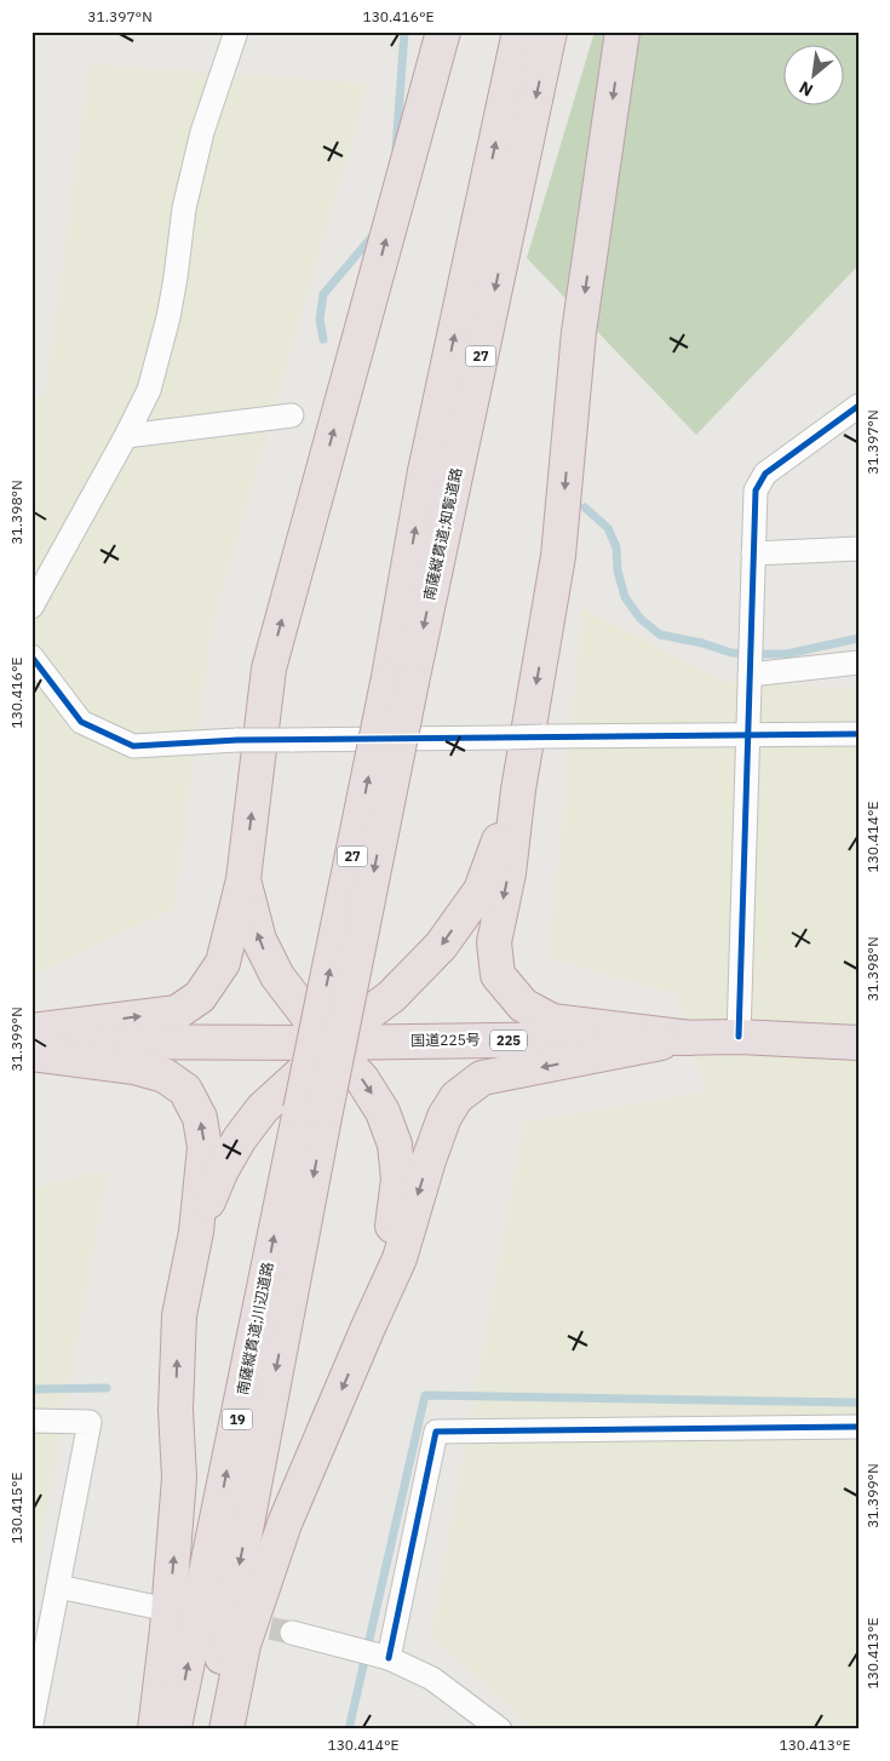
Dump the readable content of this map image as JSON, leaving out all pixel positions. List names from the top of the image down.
{
  "streets": {
    "highway": [
      "27",
      "南薩縦貫道;知覧道路",
      "国道225号",
      "225",
      "南薩縦貫道;川辺道路",
      "19"
    ]
  },
  "crossings": [
    ["南薩縦貫道;知覧道路", "国道225号"],
    ["南薩縦貫道;知覧道路", "南薩縦貫道;川辺道路"],
    ["国道225号", "南薩縦貫道;川辺道路"]
  ],
  "north": "bottom left",
  "coordinates": [
    "31.397°N",
    "130.416°E",
    "31.398°N",
    "130.414°E",
    "31.399°N",
    "130.415°E",
    "130.413°E"
  ]
}
